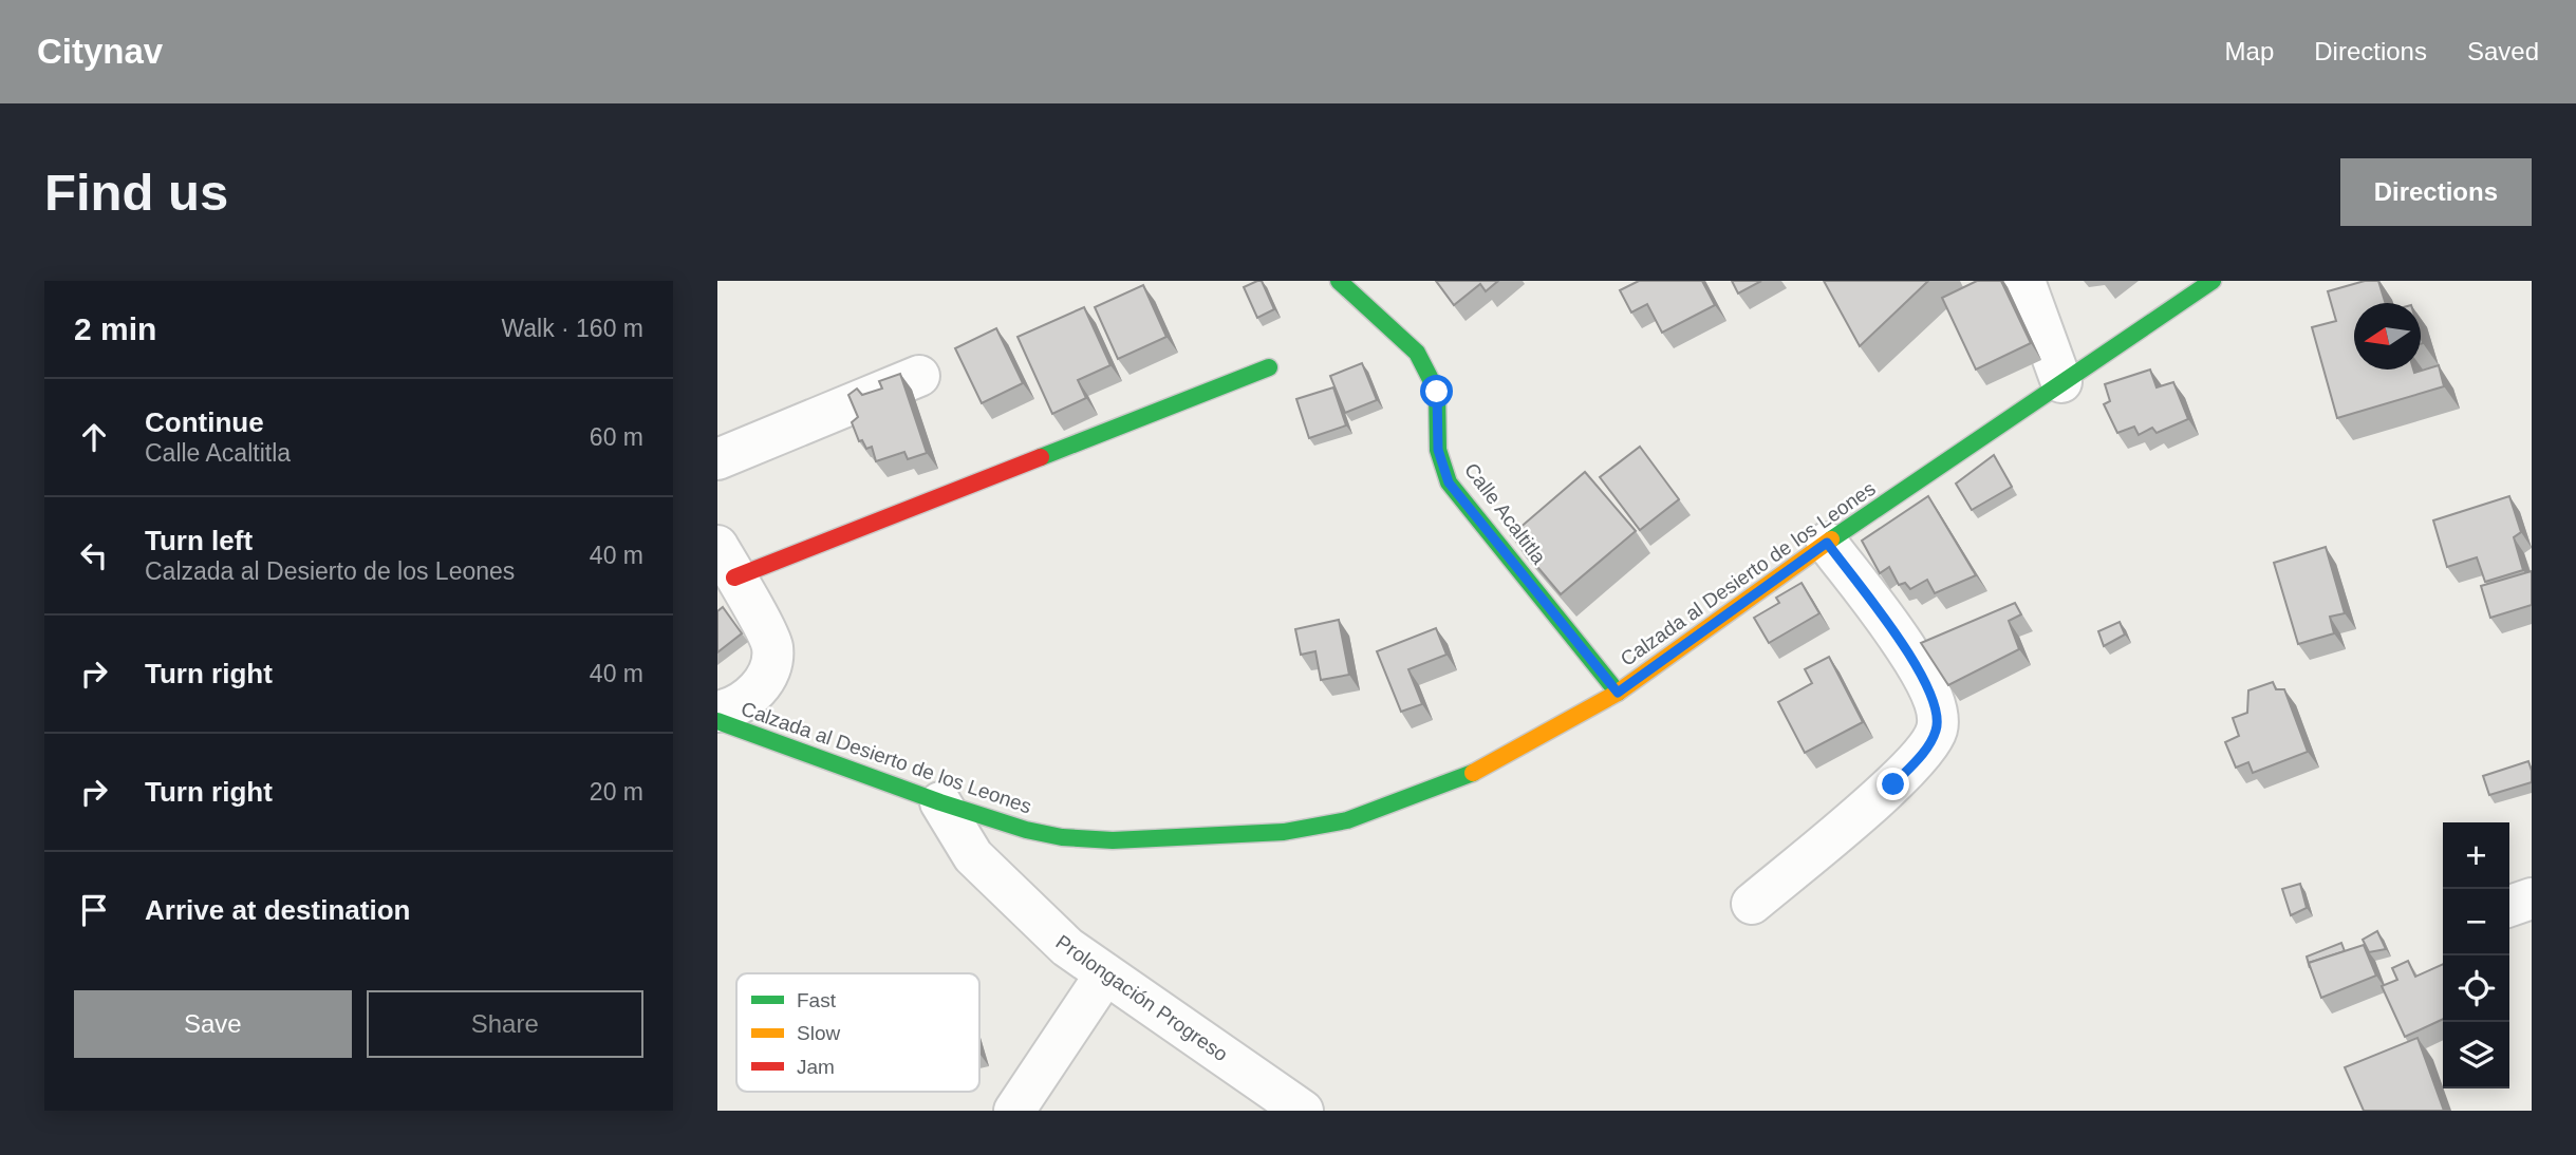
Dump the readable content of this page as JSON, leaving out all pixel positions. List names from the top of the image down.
{
  "streets": {
    "street": ["Calle Acaltitla", "Calzada al Desierto de los Leones", "Prolongación Progreso"]
  },
  "crossings": [
    ["Calle Acaltitla", "Calzada al Desierto de los Leones"],
    ["Calzada al Desierto de los Leones", "Prolongación Progreso"]
  ],
  "legend": ["Fast", "Slow", "Jam"],
  "north": "left",
  "page": {
    "header": "Citynav",
    "nav": ["Map", "Directions", "Saved"],
    "buttons": [
      "Directions",
      ["Save", "Share"]
    ],
    "title": "Find us",
    "heading": ["2 min", "Walk · 160 m"],
    "list": [
      ["Continue", "Calle Acaltitla", "60 m"],
      ["Turn left", "Calzada al Desierto de los Leones", "40 m"],
      ["Turn right", "40 m"],
      ["Turn right", "20 m"],
      "Arrive at destination"
    ],
    "map_buttons": ["+", "−"]
  }
}
